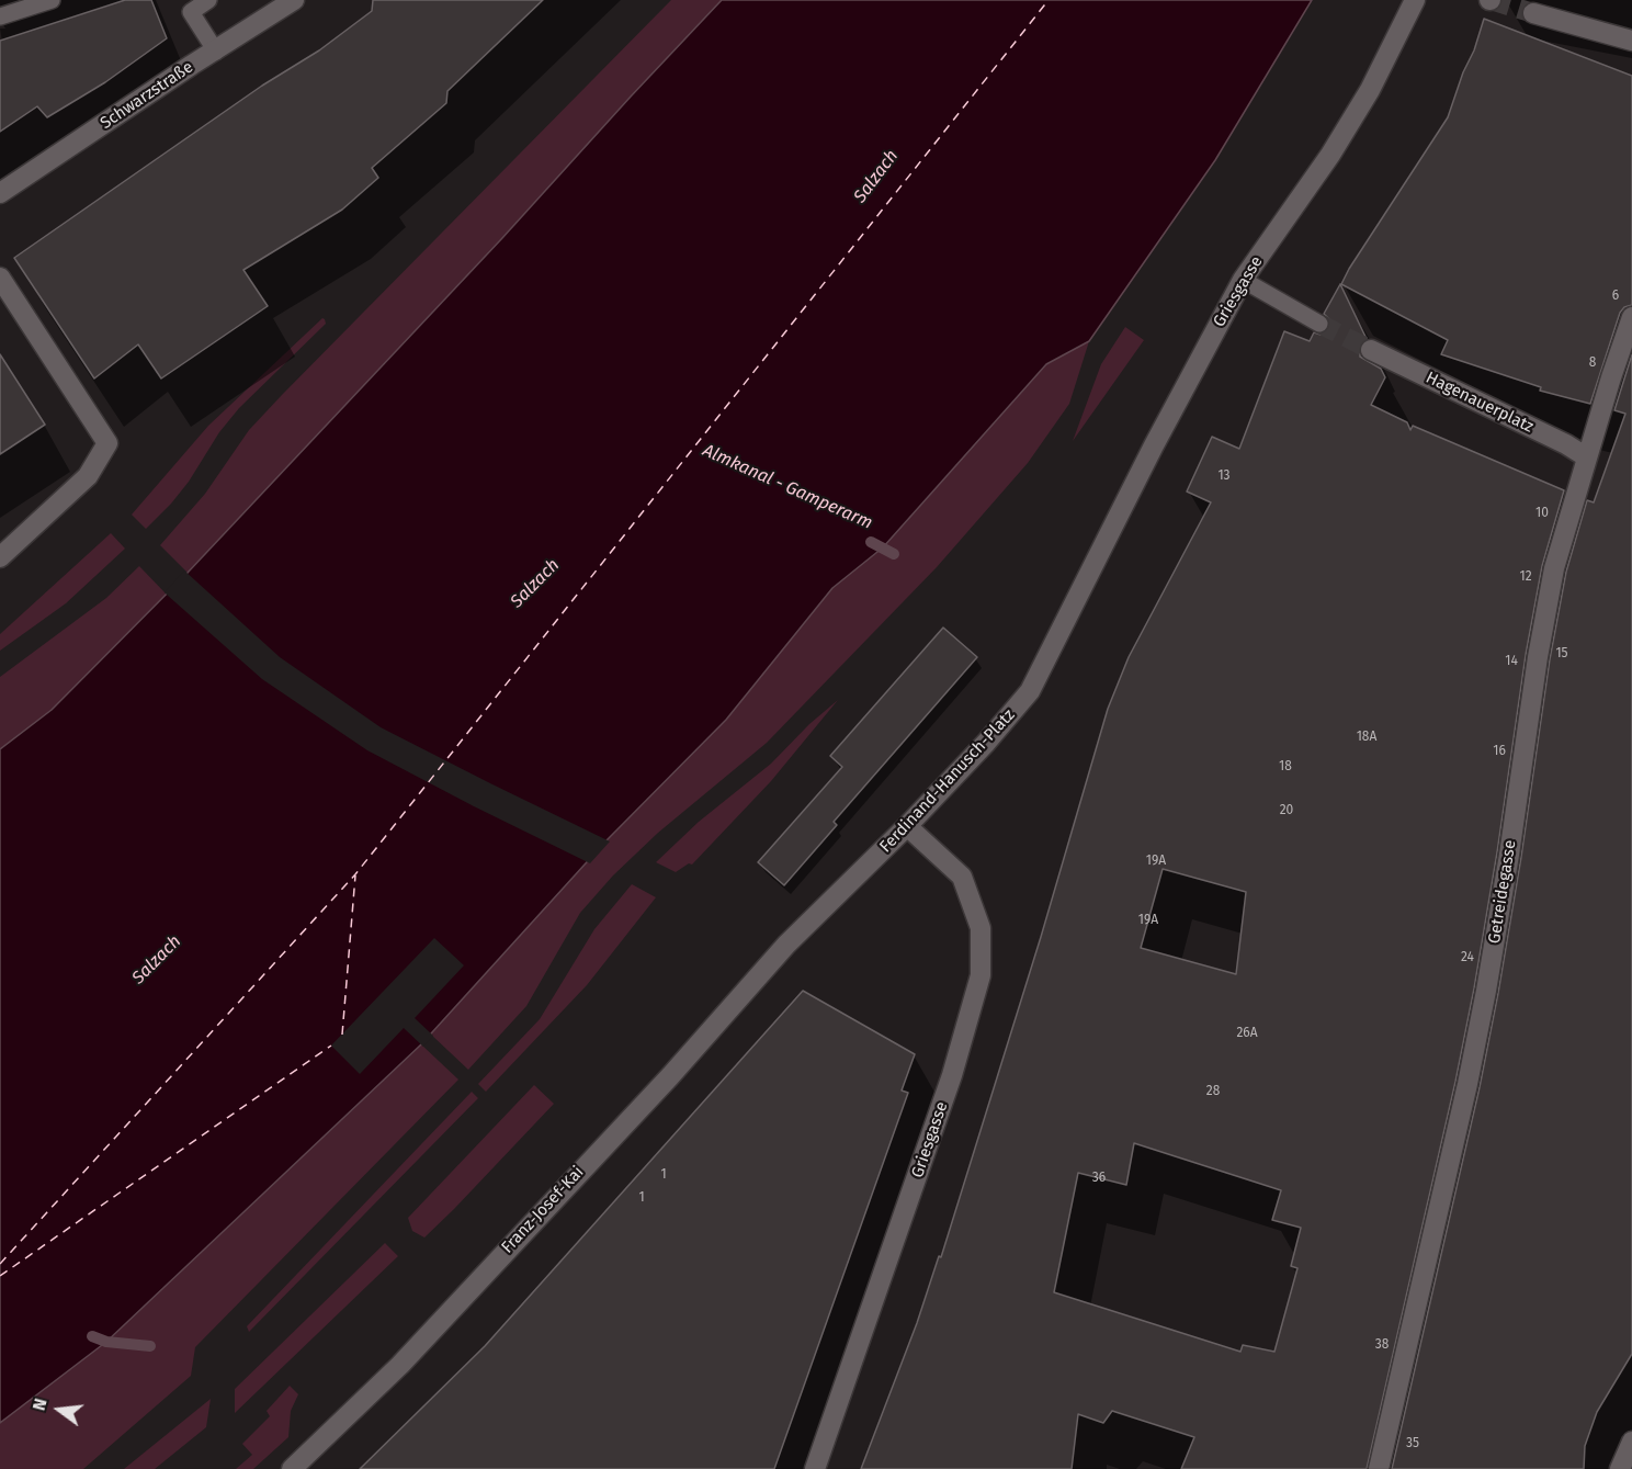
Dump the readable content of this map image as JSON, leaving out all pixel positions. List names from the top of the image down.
{
  "streets": {
    "street": [
      "Schwarzstraße",
      "Griesgasse",
      "Hagenauerplatz",
      "Ferdinand-Hanusch-Platz",
      "Getreidegasse",
      "Franz-Josef-Kai"
    ]
  },
  "crossings": [
    ["Griesgasse", "Ferdinand-Hanusch-Platz"],
    ["Hagenauerplatz", "Getreidegasse"],
    ["Ferdinand-Hanusch-Platz", "Franz-Josef-Kai"]
  ],
  "water": ["Salzach", "Almkanal - Gamperarm"],
  "house_numbers": [
    "6",
    "8",
    "13",
    "10",
    "12",
    "15",
    "14",
    "18A",
    "16",
    "18",
    "20",
    "19A",
    "19A",
    "24",
    "26A",
    "28",
    "1",
    "36",
    "1",
    "38",
    "35"
  ],
  "north": "left"
}
